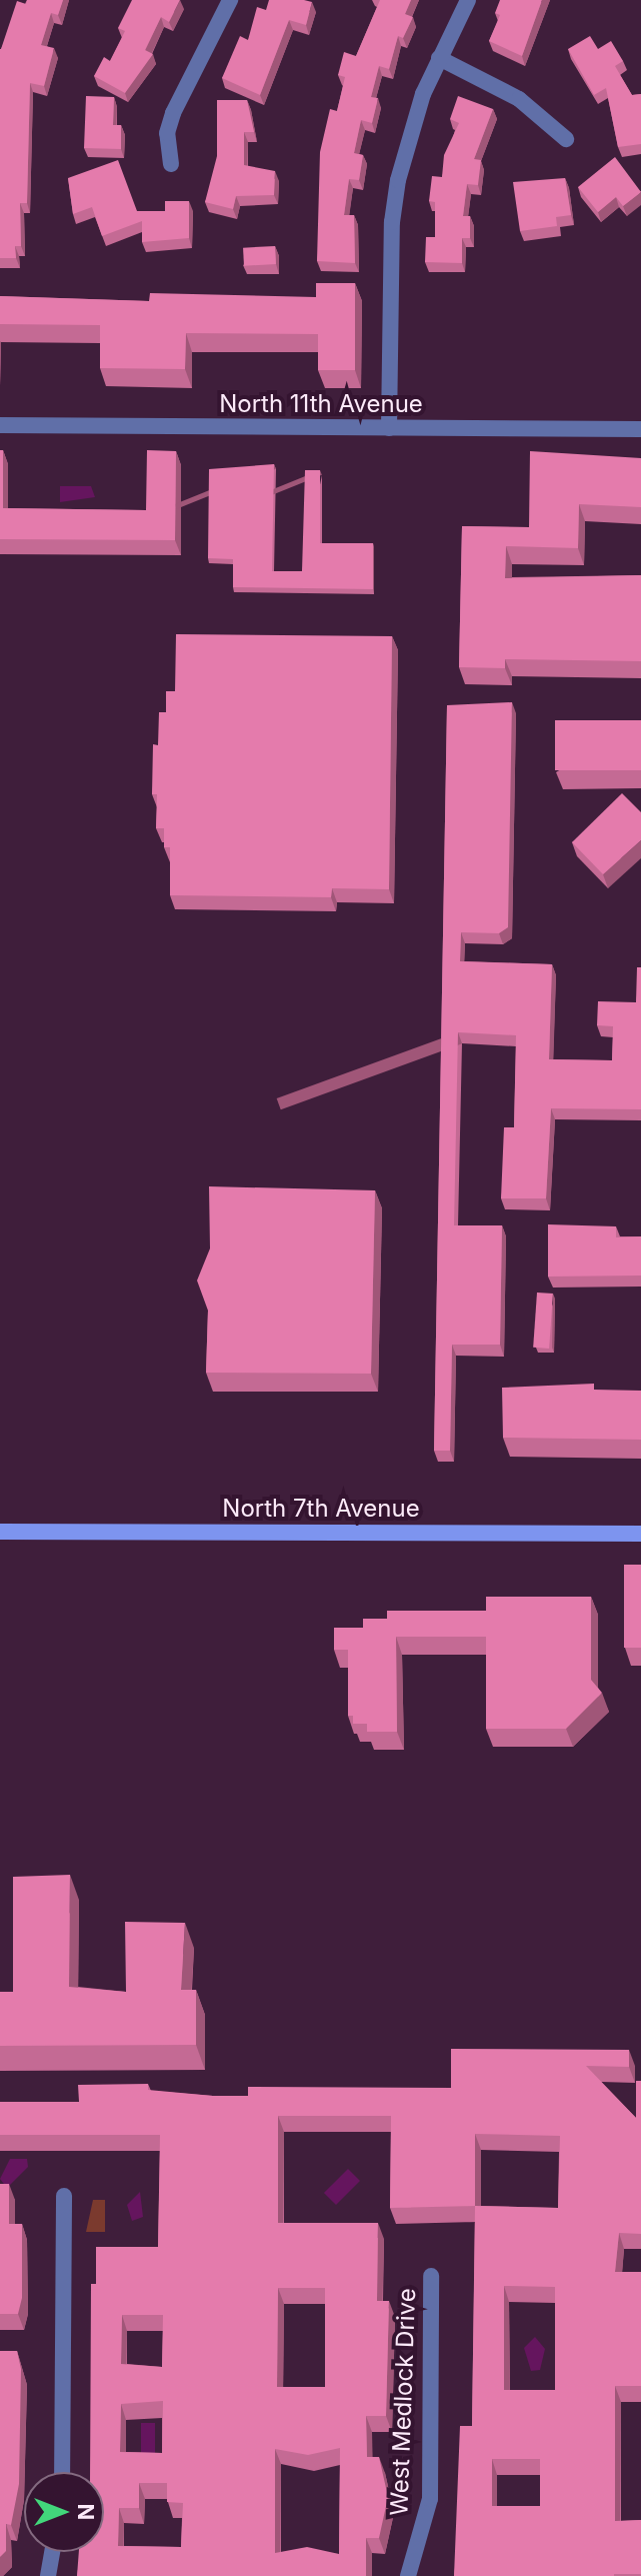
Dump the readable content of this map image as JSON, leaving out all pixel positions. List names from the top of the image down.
{
  "streets": {
    "main road": ["North 7th Avenue"],
    "street": ["North 11th Avenue", "West Medlock Drive"]
  },
  "north": "right"
}
